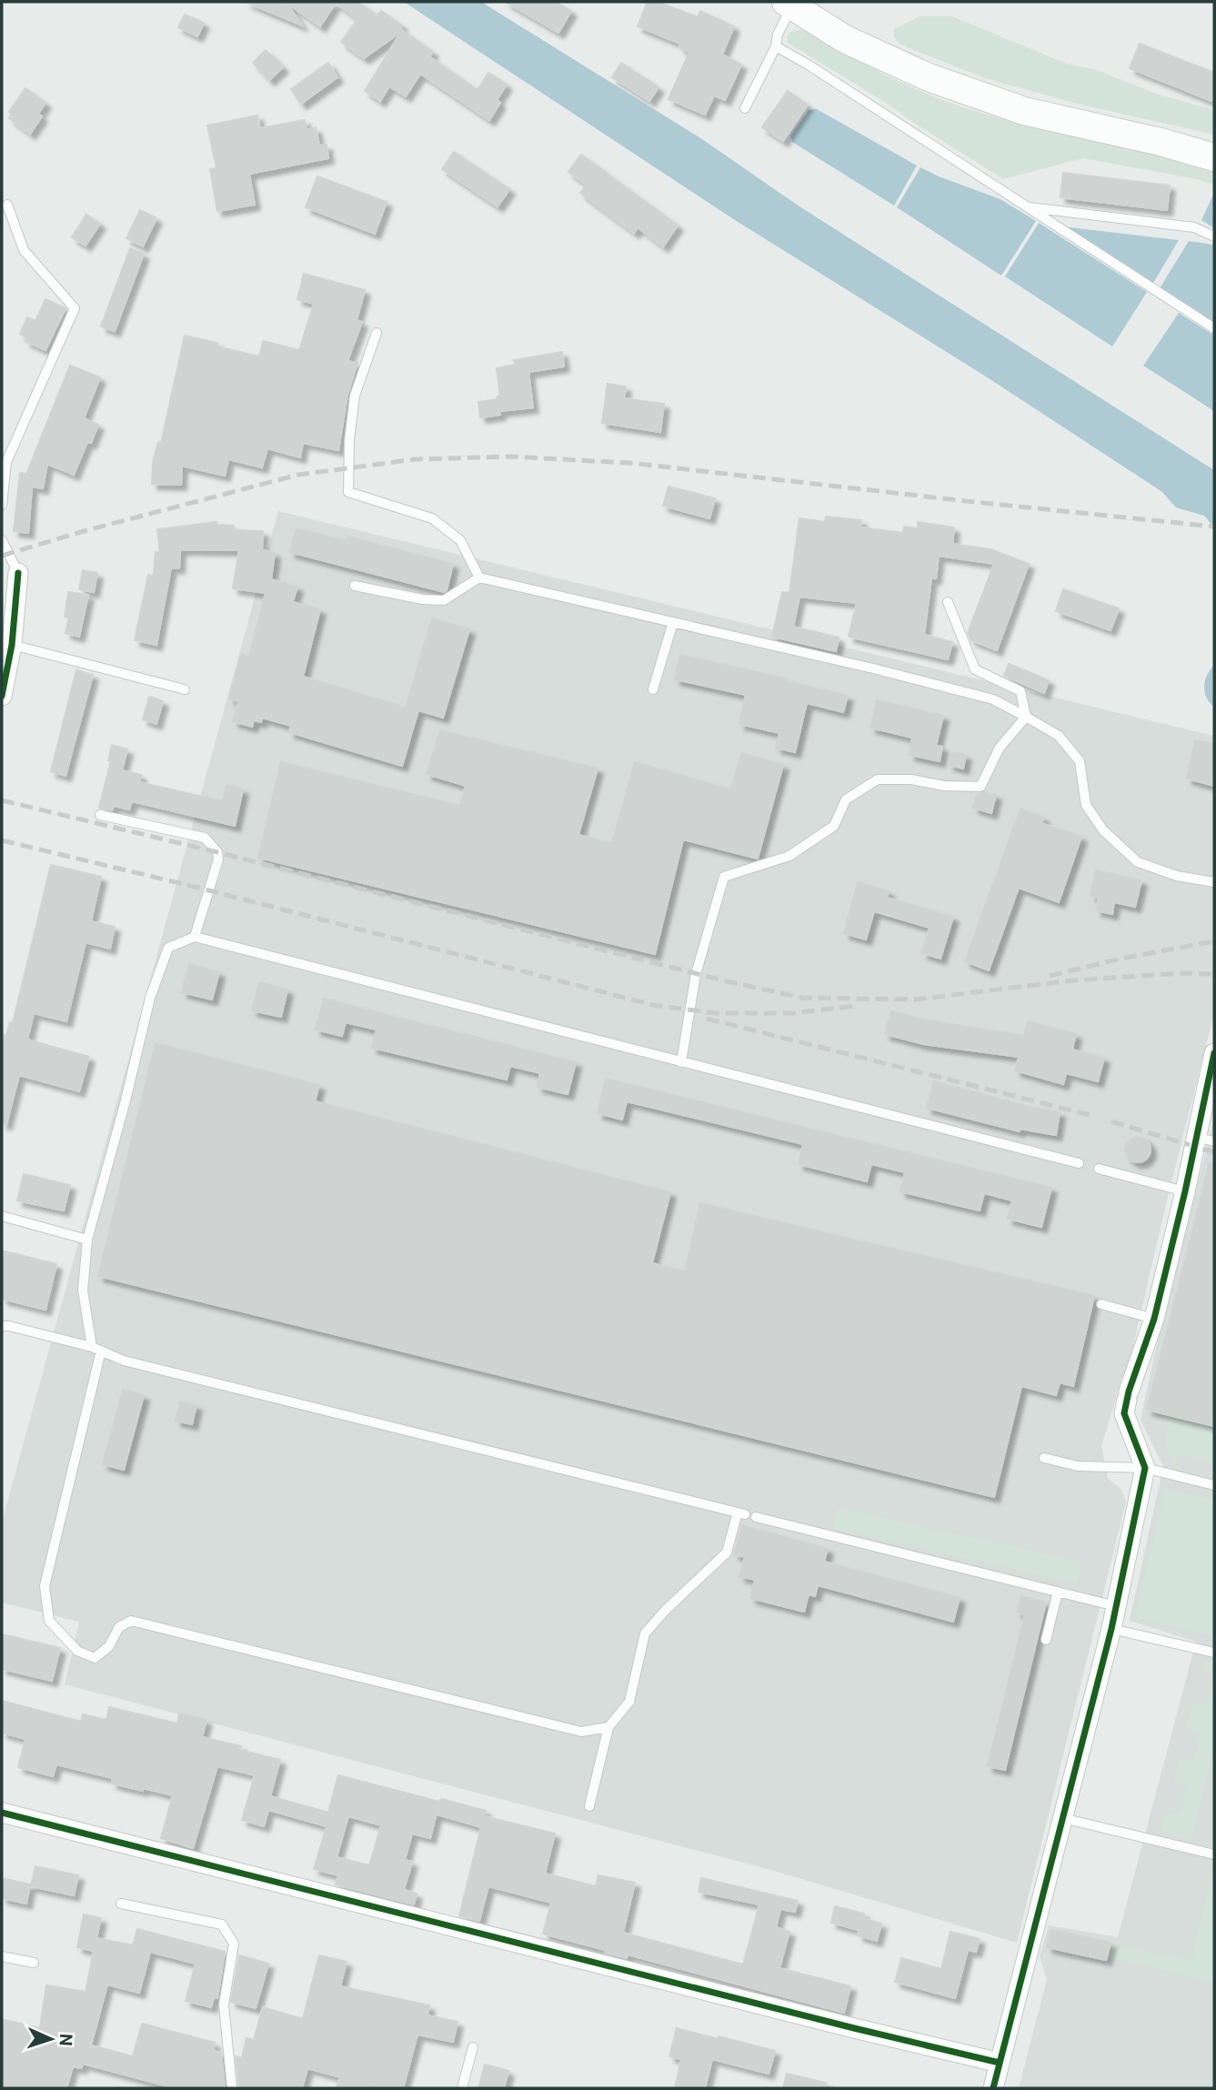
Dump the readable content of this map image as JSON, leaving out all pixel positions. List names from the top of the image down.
{
  "north": "right"
}
